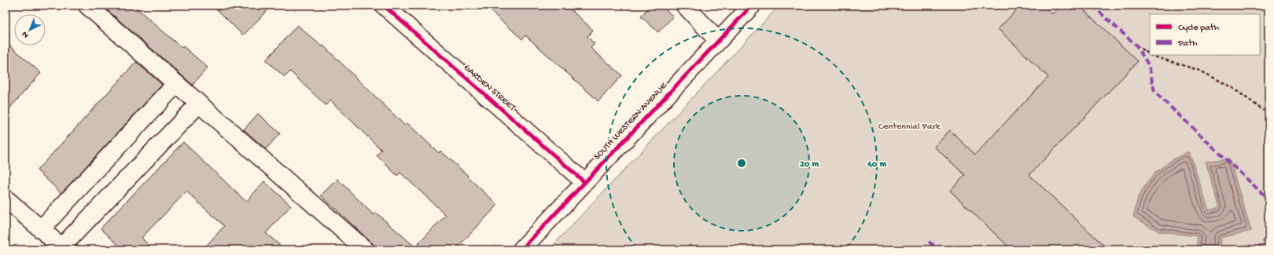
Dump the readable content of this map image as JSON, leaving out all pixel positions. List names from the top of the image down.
{
  "streets": {
    "street": ["GARDEN STREET", "SOUTH WESTERN AVENUE"]
  },
  "crossings": [
    ["GARDEN STREET", "SOUTH WESTERN AVENUE"]
  ],
  "parks": ["Centennial Park"],
  "legend": ["Cycle path", "Path"],
  "north": "bottom left",
  "rings": ["20 m", "40 m"]
}
